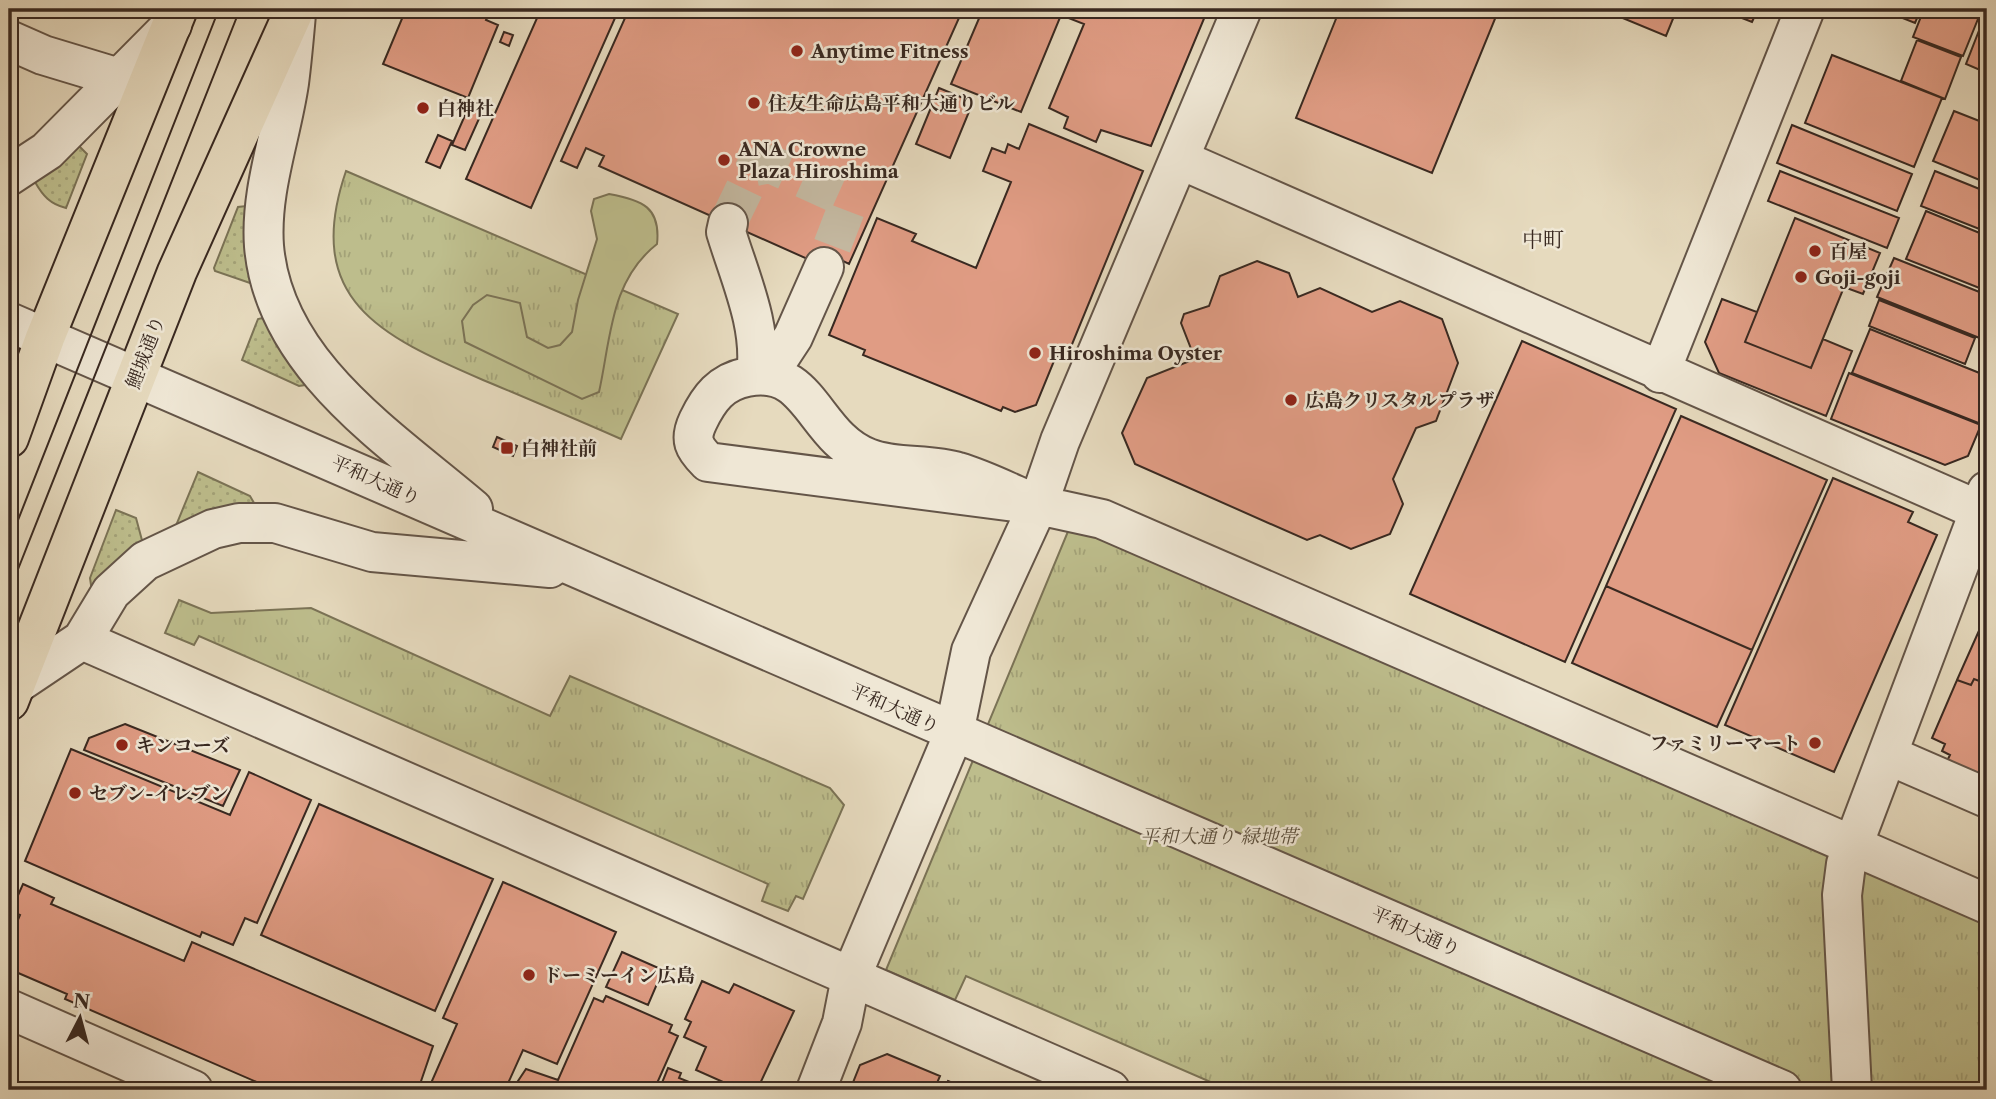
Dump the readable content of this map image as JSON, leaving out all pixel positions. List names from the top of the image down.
{
  "streets": {
    "highway": ["鯉城通り"],
    "street": ["平和大通り"]
  },
  "crossings": [
    ["鯉城通り", "平和大通り"]
  ],
  "districts": ["中町"],
  "parks": ["平和大通り 緑地帯"],
  "places": {
    "other": [
      "Anytime Fitness",
      "住友生命広島平和大通りビル",
      "白神社",
      "ANA Crowne Plaza Hiroshima",
      "百屋",
      "Goji-goji",
      "Hiroshima Oyster",
      "広島クリスタルプラザ",
      "ファミリーマート",
      "キンコーズ",
      "セブン-イレブン",
      "ドーミーイン広島"
    ],
    "transit": ["白神社前"]
  },
  "north": "top"
}
